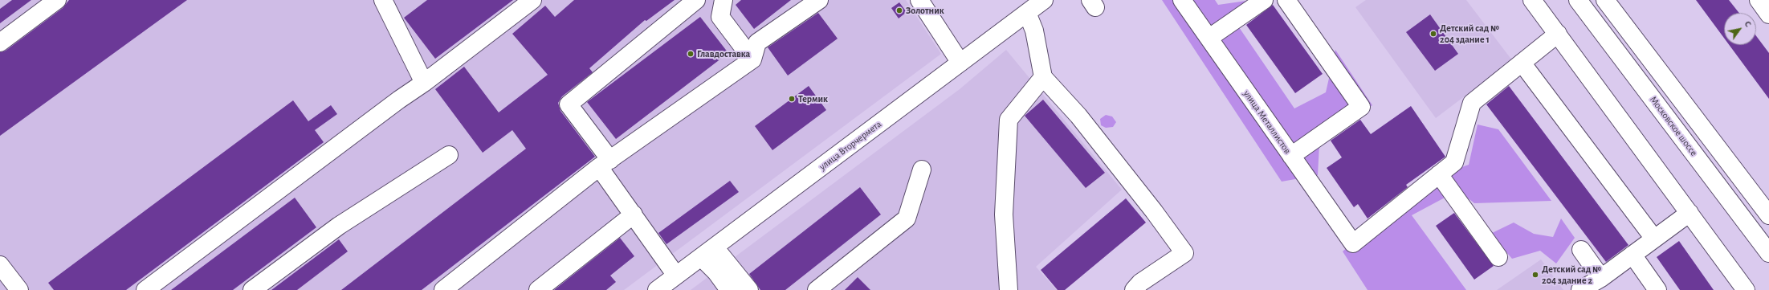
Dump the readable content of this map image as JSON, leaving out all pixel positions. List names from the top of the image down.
{
  "streets": {
    "street": ["улица Металлистов", "Московское шоссе", "улица Вторчермета"]
  },
  "places": [
    "Золотник",
    "Детский сад № 204 здание 1",
    "Главдоставка",
    "Термик",
    "Детский сад № 204 здание 2"
  ],
  "north": "top right"
}
